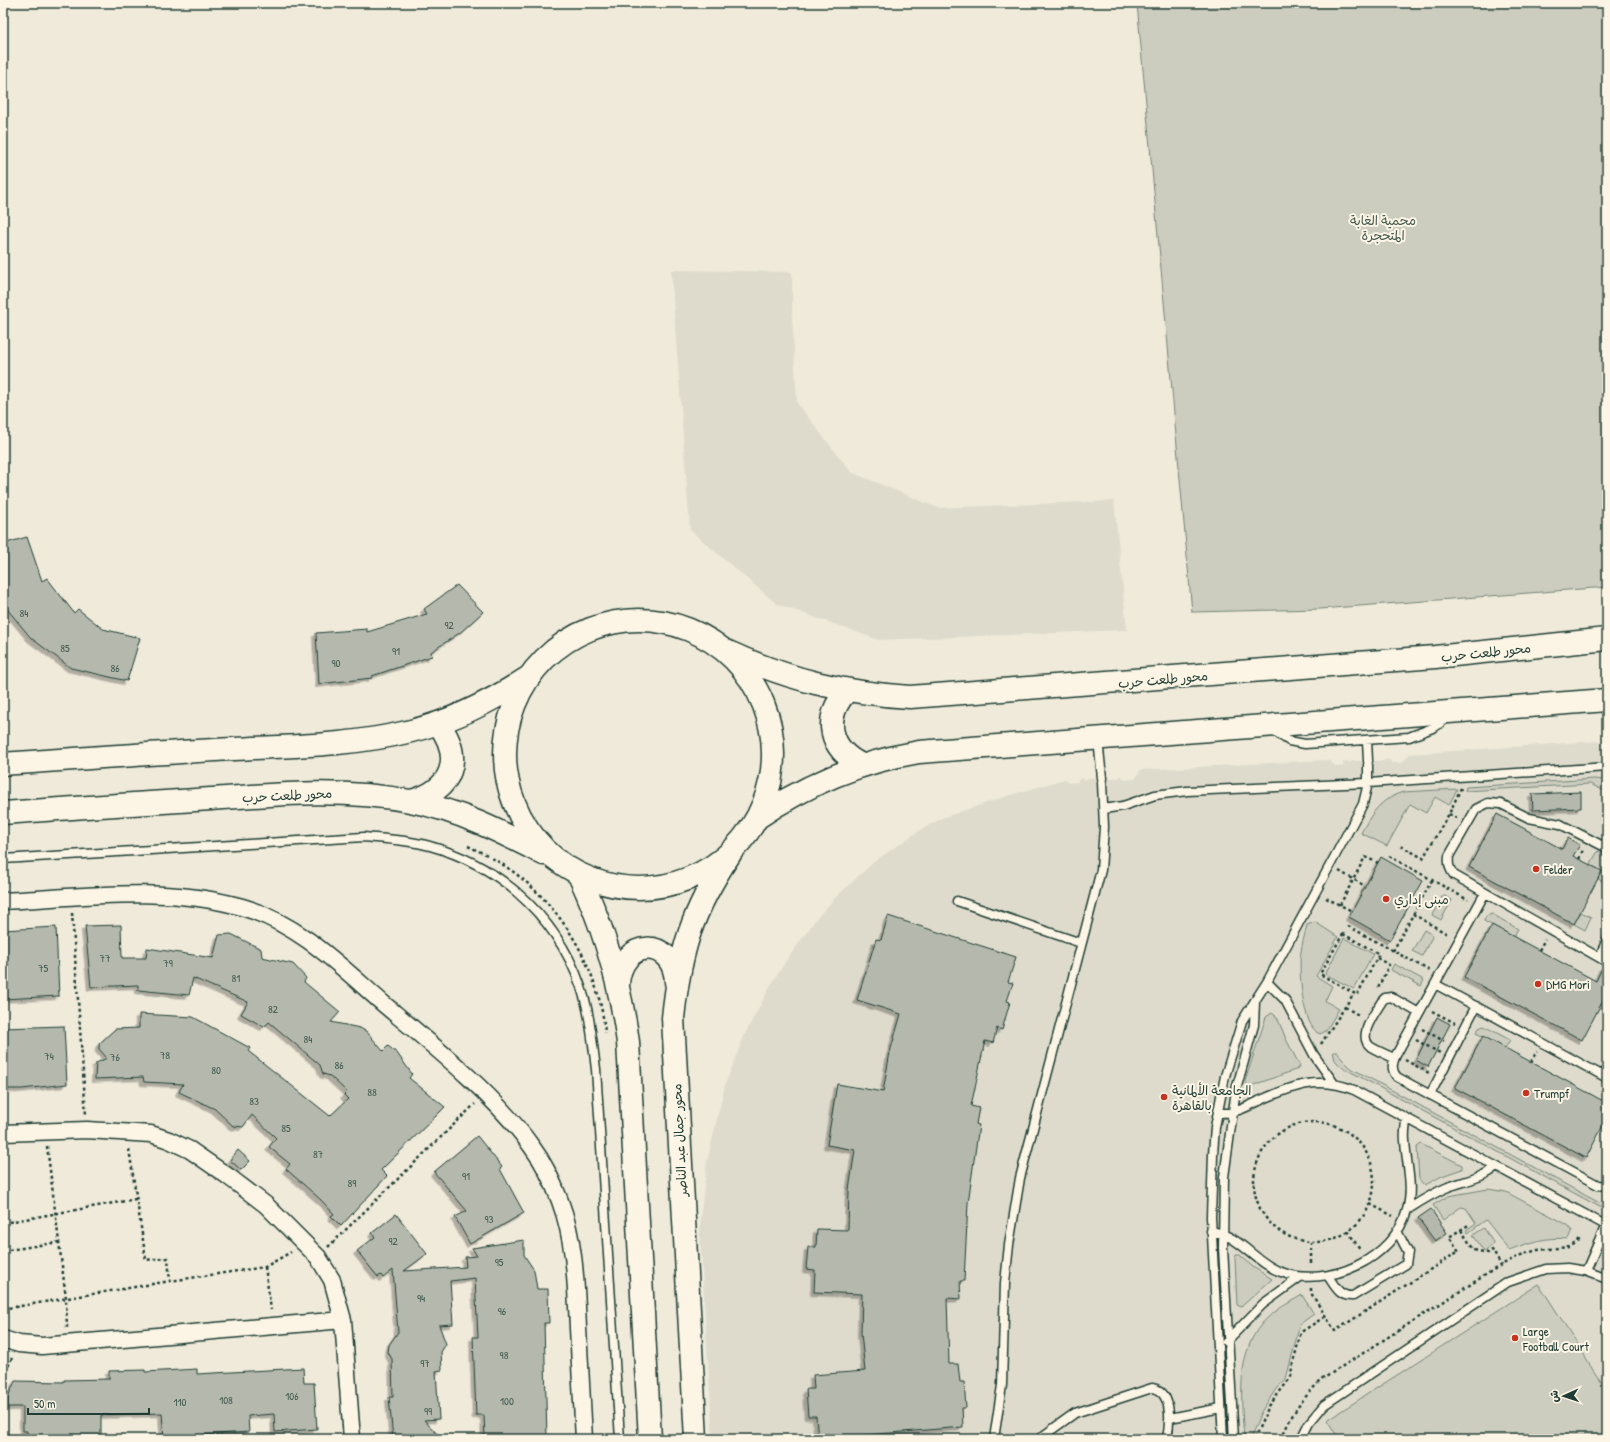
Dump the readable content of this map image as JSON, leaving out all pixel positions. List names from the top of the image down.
{
  "streets": {
    "main road": ["محور طلعت حرب", "محور جمال عبد الناصر"]
  },
  "parks": ["محمية الغابة المتحجرة"],
  "places": [
    "Felder",
    "مبنى إداري",
    "DMG Mori",
    "Trumpf",
    "الجامعة الألمانية بالقاهرة",
    "Large Football Court"
  ],
  "house_numbers": [
    "84",
    "92",
    "85",
    "91",
    "90",
    "86",
    "77",
    "79",
    "75",
    "81",
    "82",
    "84",
    "78",
    "74",
    "76",
    "86",
    "80",
    "88",
    "83",
    "85",
    "87",
    "91",
    "89",
    "93",
    "92",
    "95",
    "94",
    "96",
    "98",
    "97",
    "106",
    "108",
    "100",
    "110",
    "99"
  ],
  "scale_bar": "50 m",
  "north": "left"
}
